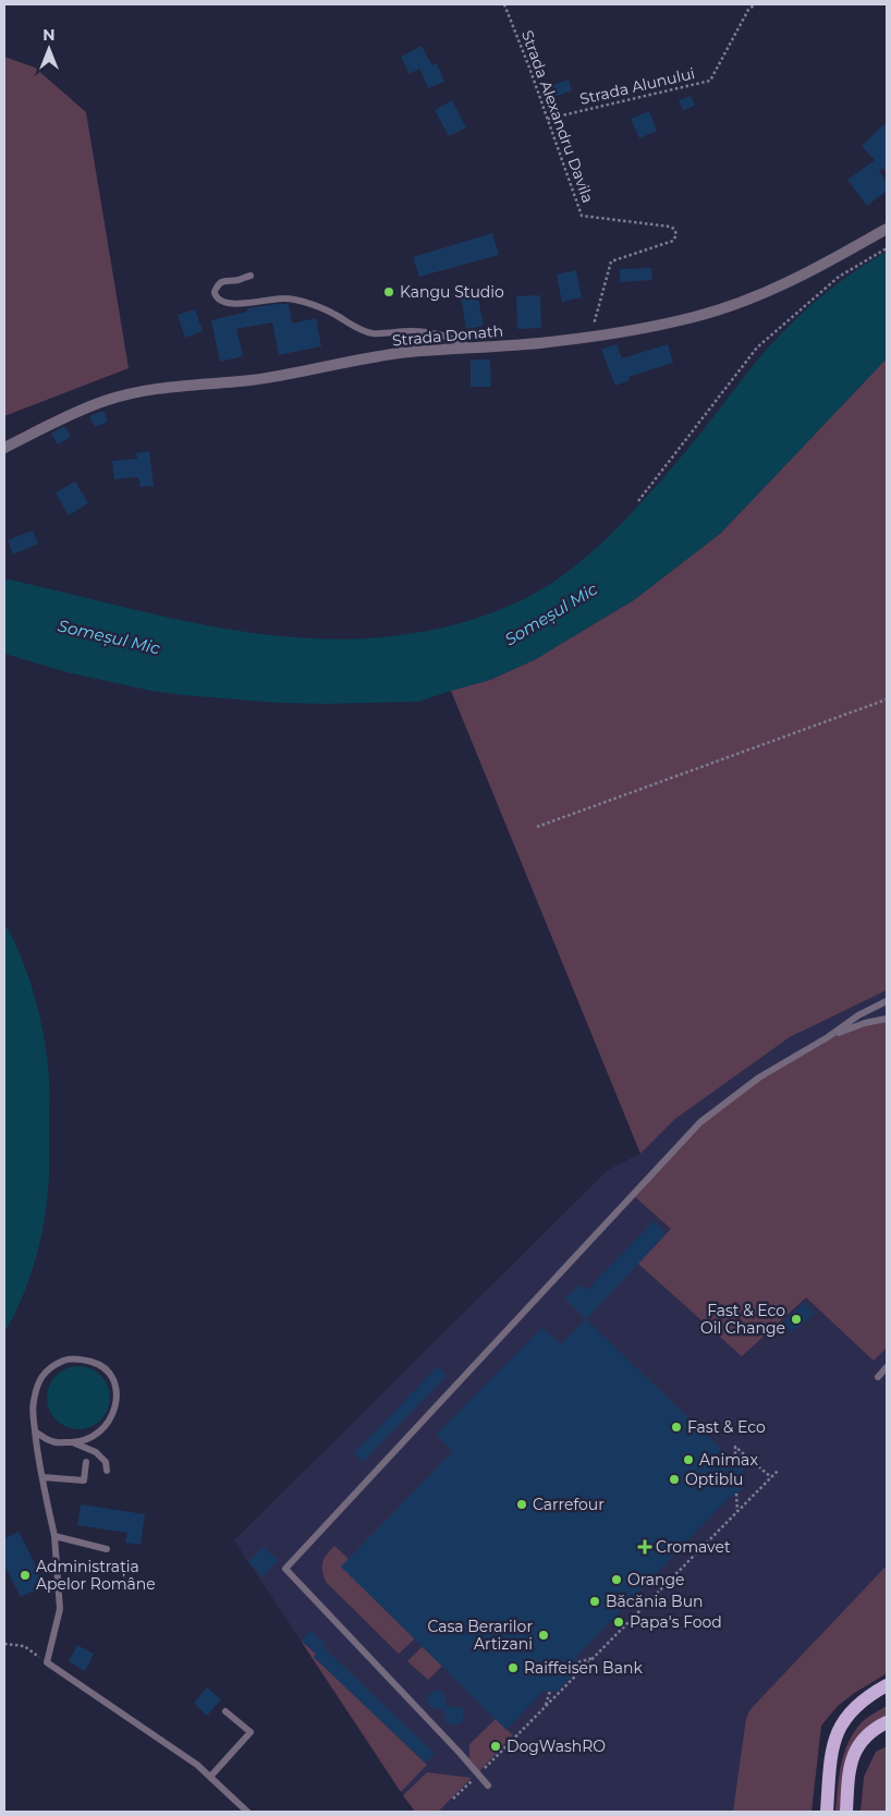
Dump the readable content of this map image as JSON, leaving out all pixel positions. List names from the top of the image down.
{
  "streets": {
    "street": ["Strada Donath"],
    "path": ["Strada Alunului", "Strada Alexandru Davila"]
  },
  "crossings": [
    ["Strada Alunului", "Strada Alexandru Davila"],
    ["Strada Alexandru Davila", "Strada Donath"]
  ],
  "water": ["Someșul Mic"],
  "places": {
    "other": [
      "Kangu Studio",
      "Fast & Eco Oil Change",
      "Fast & Eco",
      "Animax",
      "Optiblu",
      "Carrefour",
      "Administrația Apelor Române",
      "Orange",
      "Băcănia Bun",
      "Papa's Food",
      "Casa Berarilor Artizani",
      "Raiffeisen Bank",
      "DogWashRO"
    ],
    "health": ["Cromavet"]
  },
  "north": "top"
}
